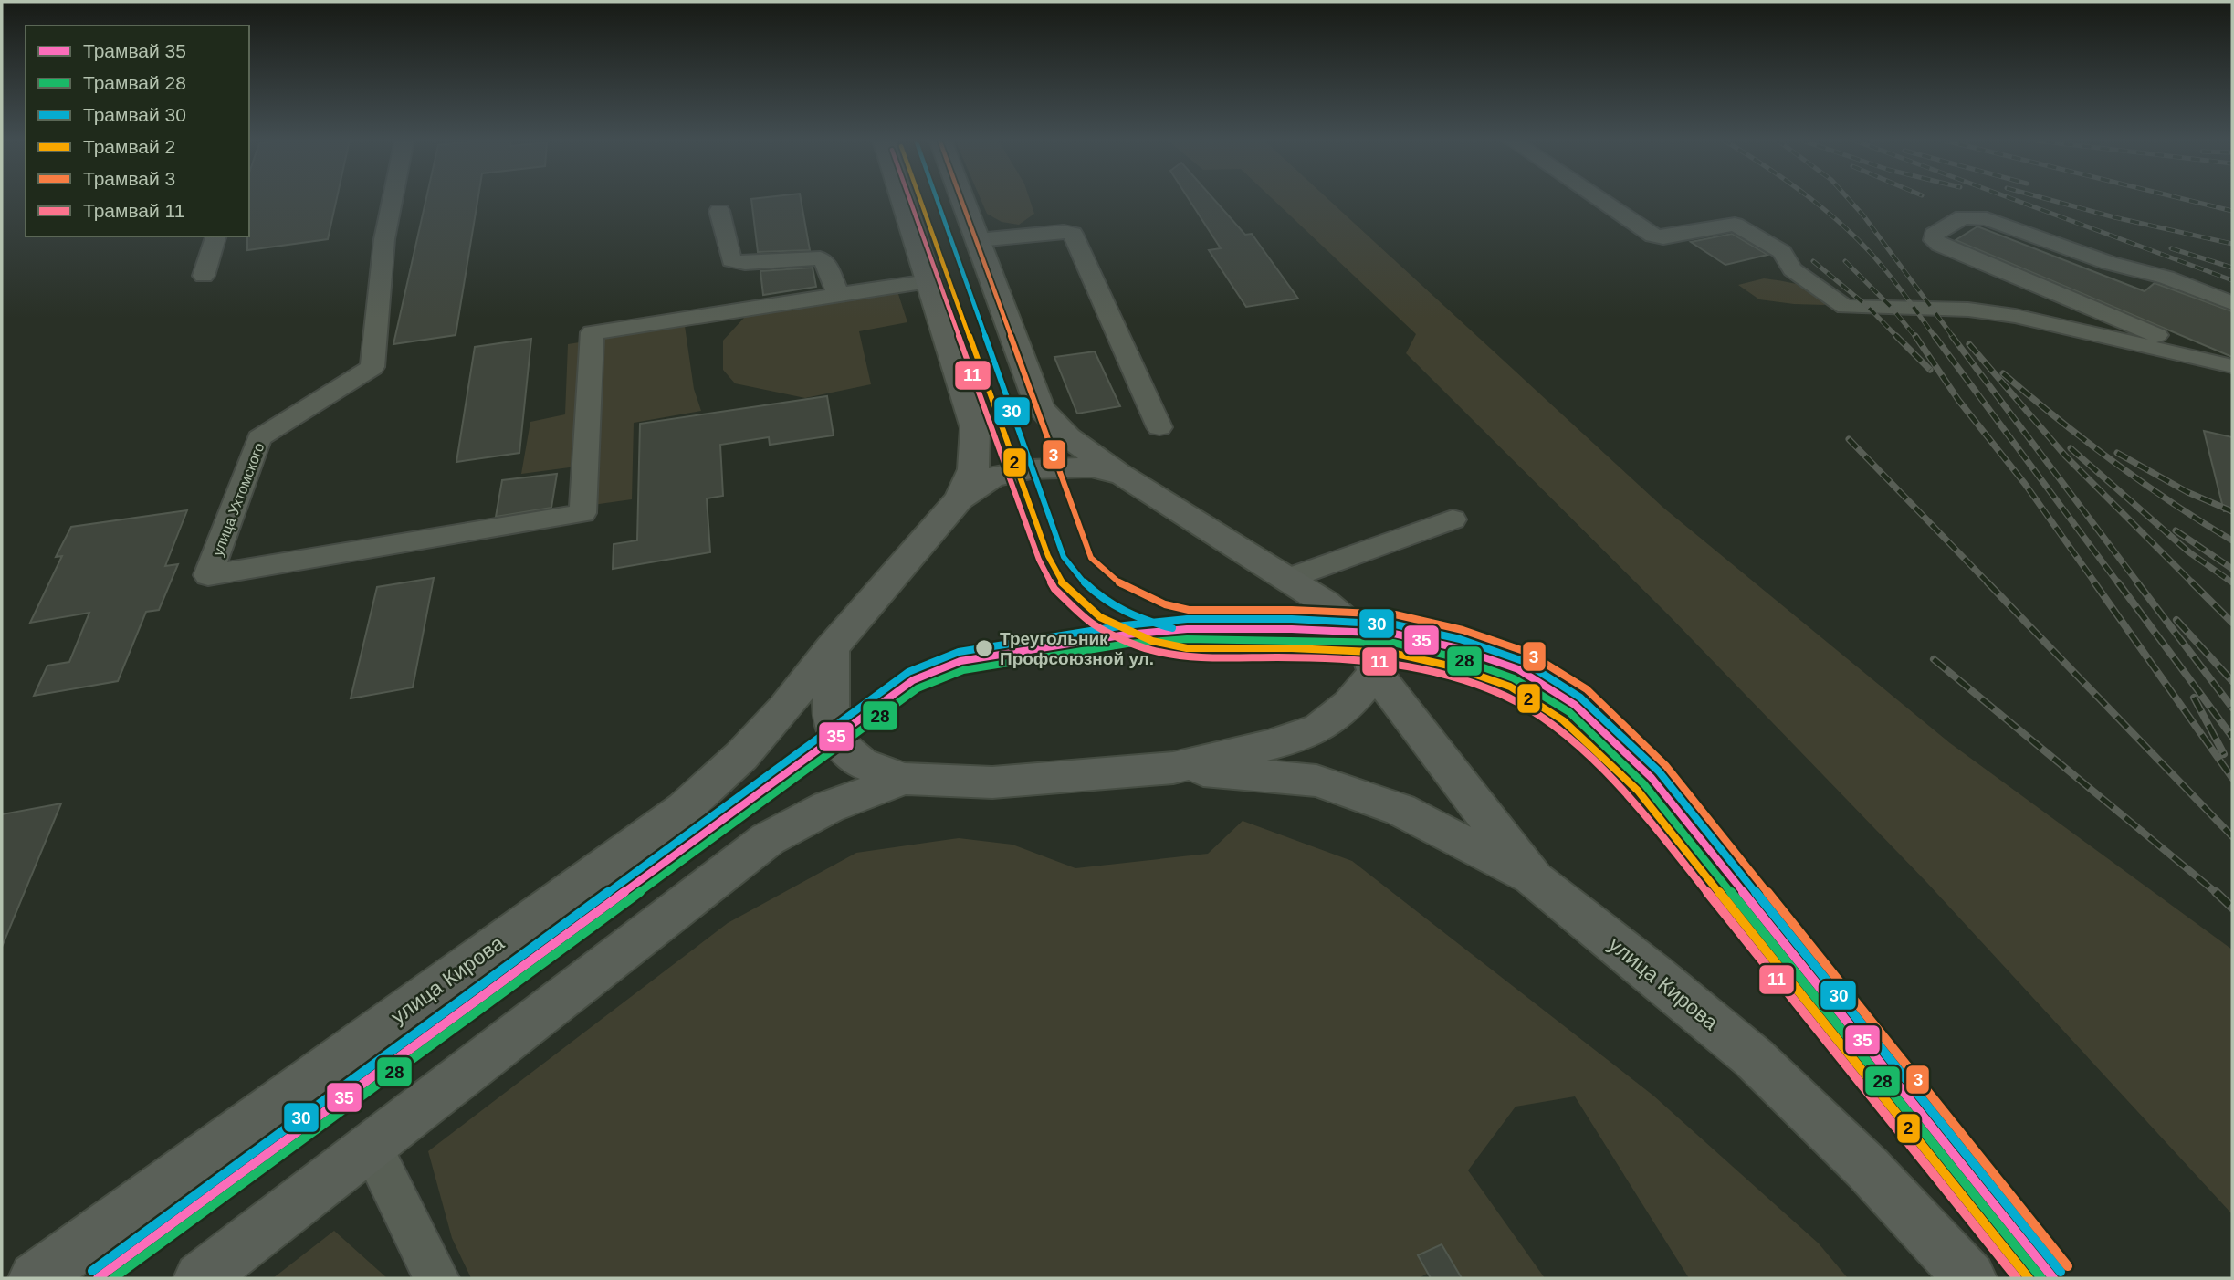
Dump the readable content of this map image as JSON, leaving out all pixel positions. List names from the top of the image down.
{
  "streets": {
    "main road": ["улица Кирова"],
    "street": ["улица Ухтомского"]
  },
  "places": ["Треугольник Профсоюзной ул."],
  "lines": [
    "tram line 30",
    "tram line 2",
    "tram line 3",
    "tram line 11",
    "tram line 35",
    "tram line 28"
  ],
  "legend": [
    "Трамвай 35",
    "Трамвай 28",
    "Трамвай 30",
    "Трамвай 2",
    "Трамвай 3",
    "Трамвай 11"
  ]
}
